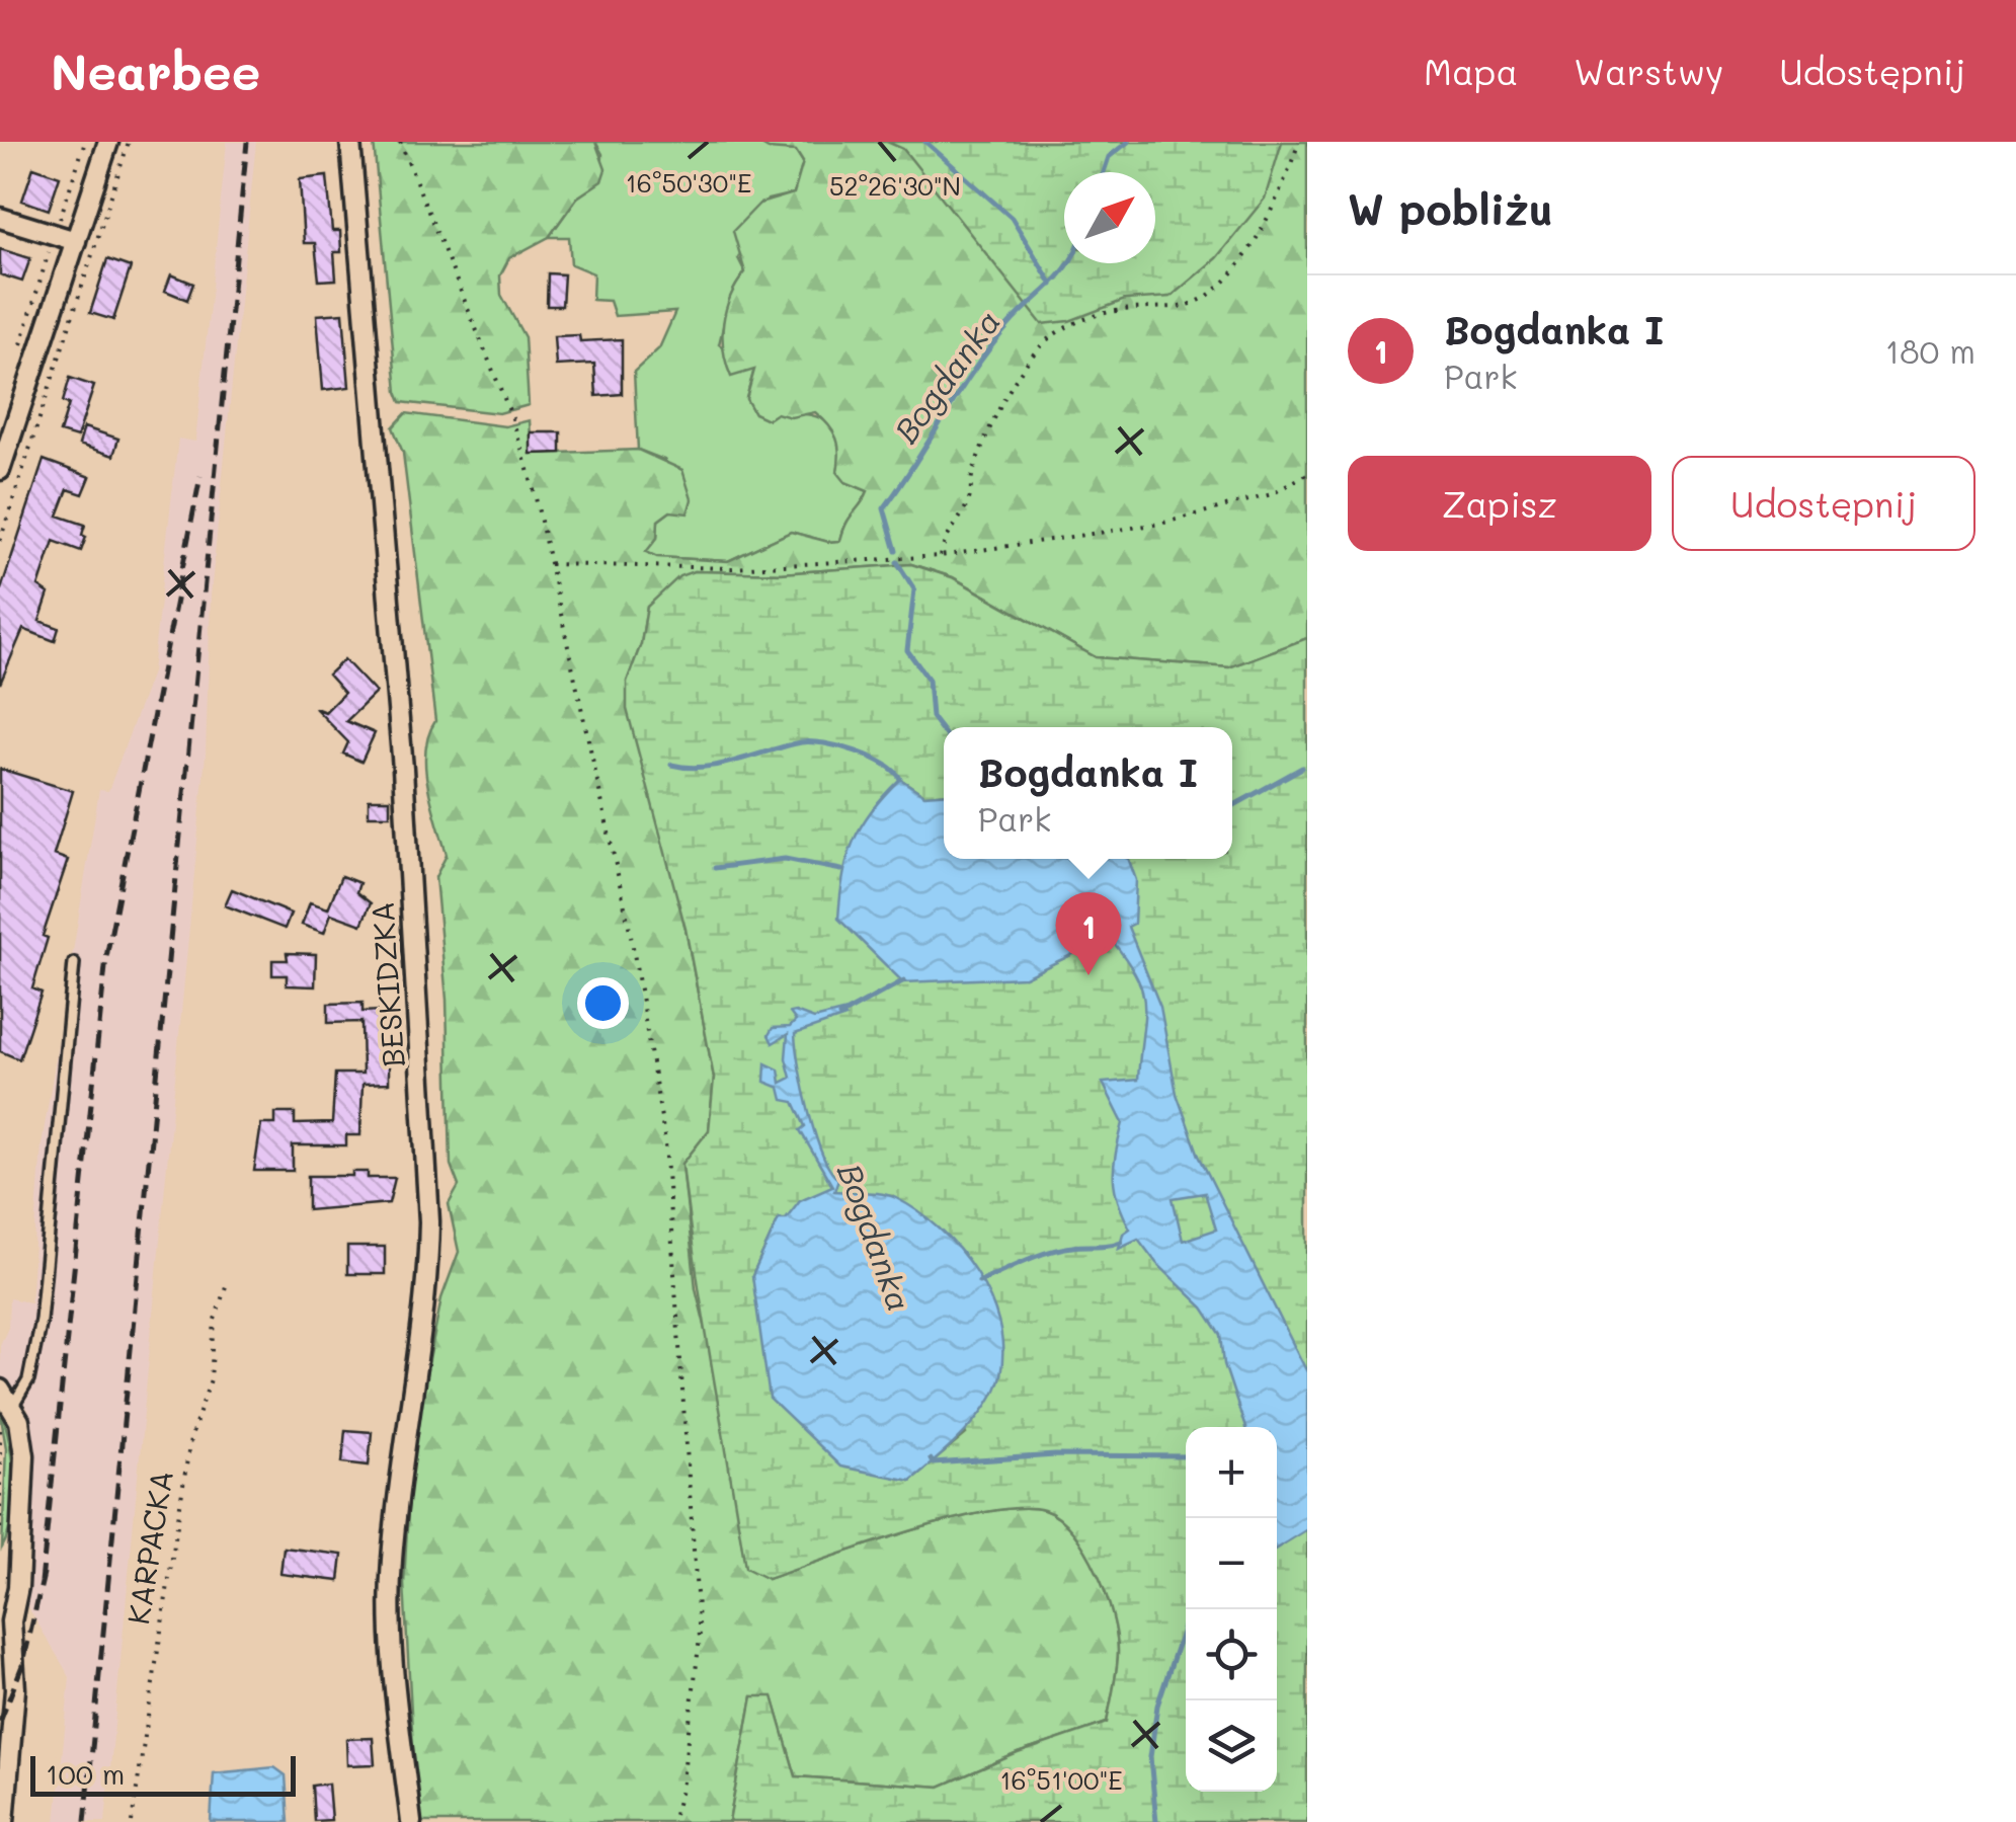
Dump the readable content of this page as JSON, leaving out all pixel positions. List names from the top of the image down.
{
  "streets": {
    "street": ["BESKIDZKA"],
    "path": ["KARPACKA"]
  },
  "water": ["Bogdanka"],
  "scale_bar": "100 m",
  "north": "top right",
  "page": {
    "header": "Nearbee",
    "nav": ["Mapa", "Warstwy", "Udostępnij"],
    "heading": "W pobliżu",
    "list": [
      {
        "mark": "1",
        "name": "Bogdanka I",
        "note": "Park",
        "value": "180 m"
      }
    ],
    "buttons": ["Zapisz", "Udostępnij"],
    "popup": ["Bogdanka I", "Park"],
    "pins": "1",
    "map_buttons": ["+", "−"],
    "scale": "100 m"
  },
  "coordinates": ["16°50'30\"E", "52°26'30\"N", "16°51'00\"E"]
}
